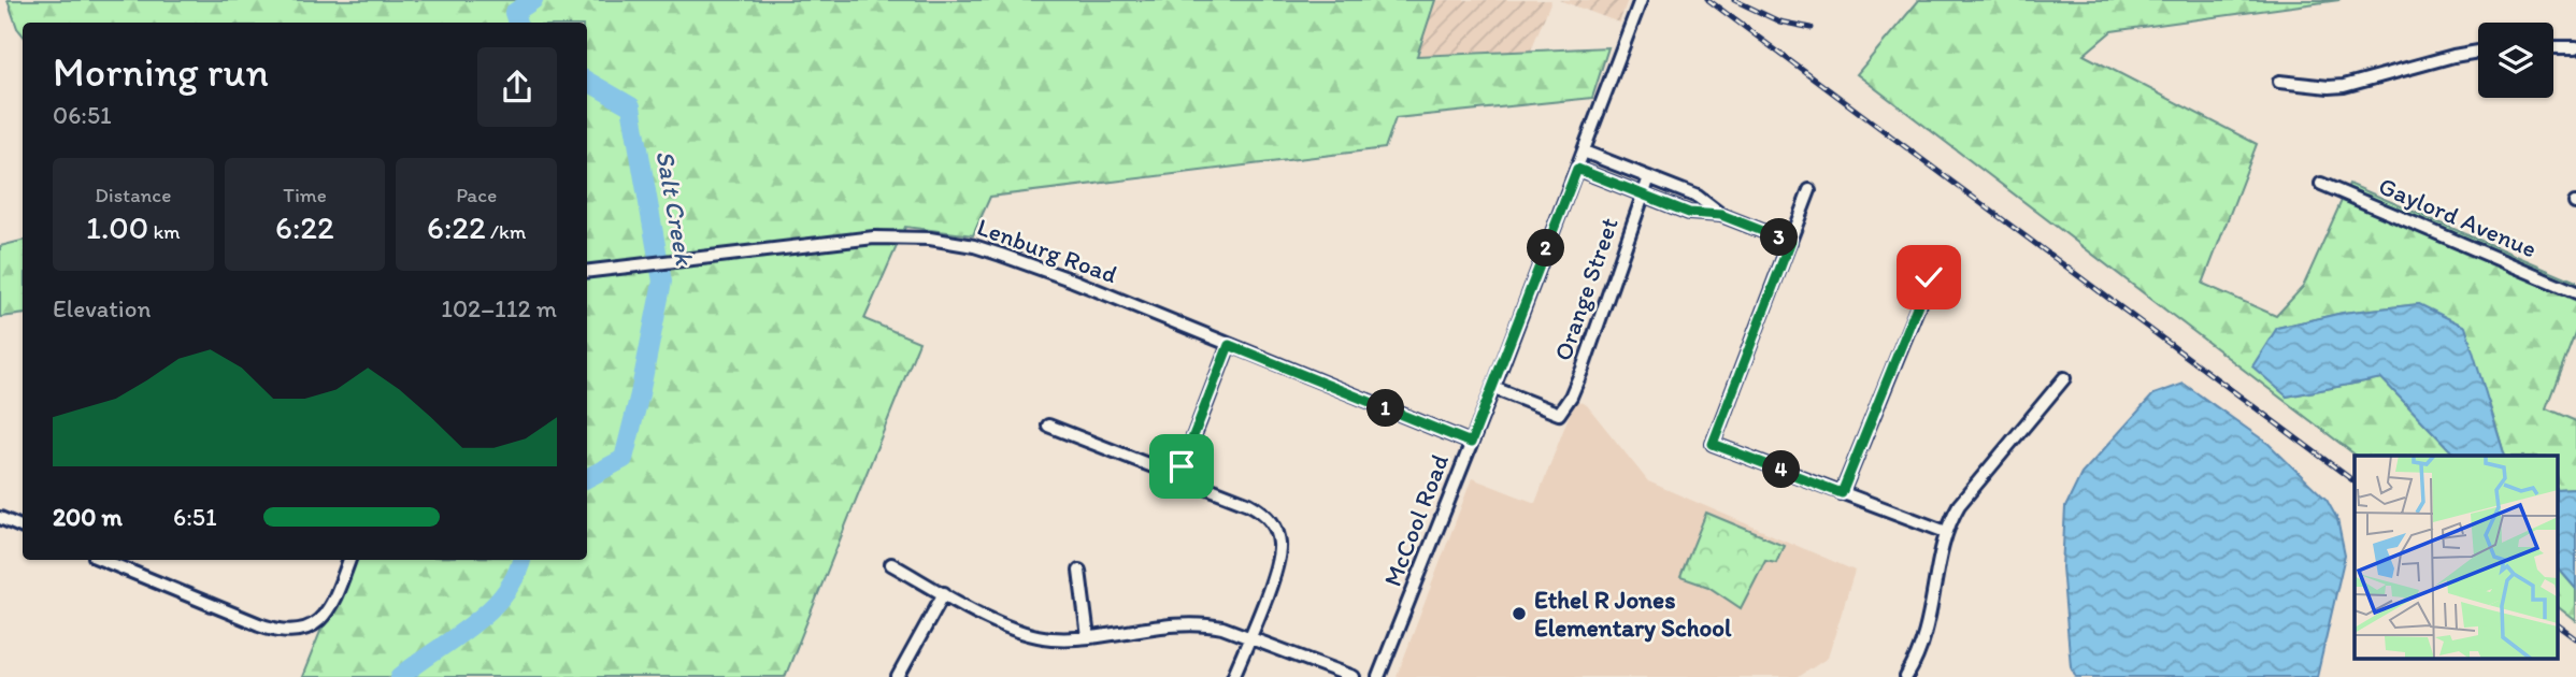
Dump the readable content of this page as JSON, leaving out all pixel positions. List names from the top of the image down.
{
  "streets": {
    "street": [
      "Gaylord Avenue",
      "Lenburg Road",
      "Orange Street",
      "McCool Road"
    ]
  },
  "crossings": [
    ["Lenburg Road", "McCool Road"],
    ["Orange Street", "McCool Road"]
  ],
  "water": ["Salt Creek"],
  "places": ["Ethel R Jones Elementary School"],
  "page": {
    "heading": ["Morning run", "06:51"],
    "stats": [
      ["Distance", "1.00 km"],
      ["Time", "6:22"],
      ["Pace", "6:22 /km"]
    ],
    "pins": [
      "3",
      "2",
      "1",
      "4"
    ],
    "chart": ["Elevation", "102–112 m"],
    "list": [
      {
        "name": "200 m",
        "note": "6:51"
      }
    ]
  }
}
